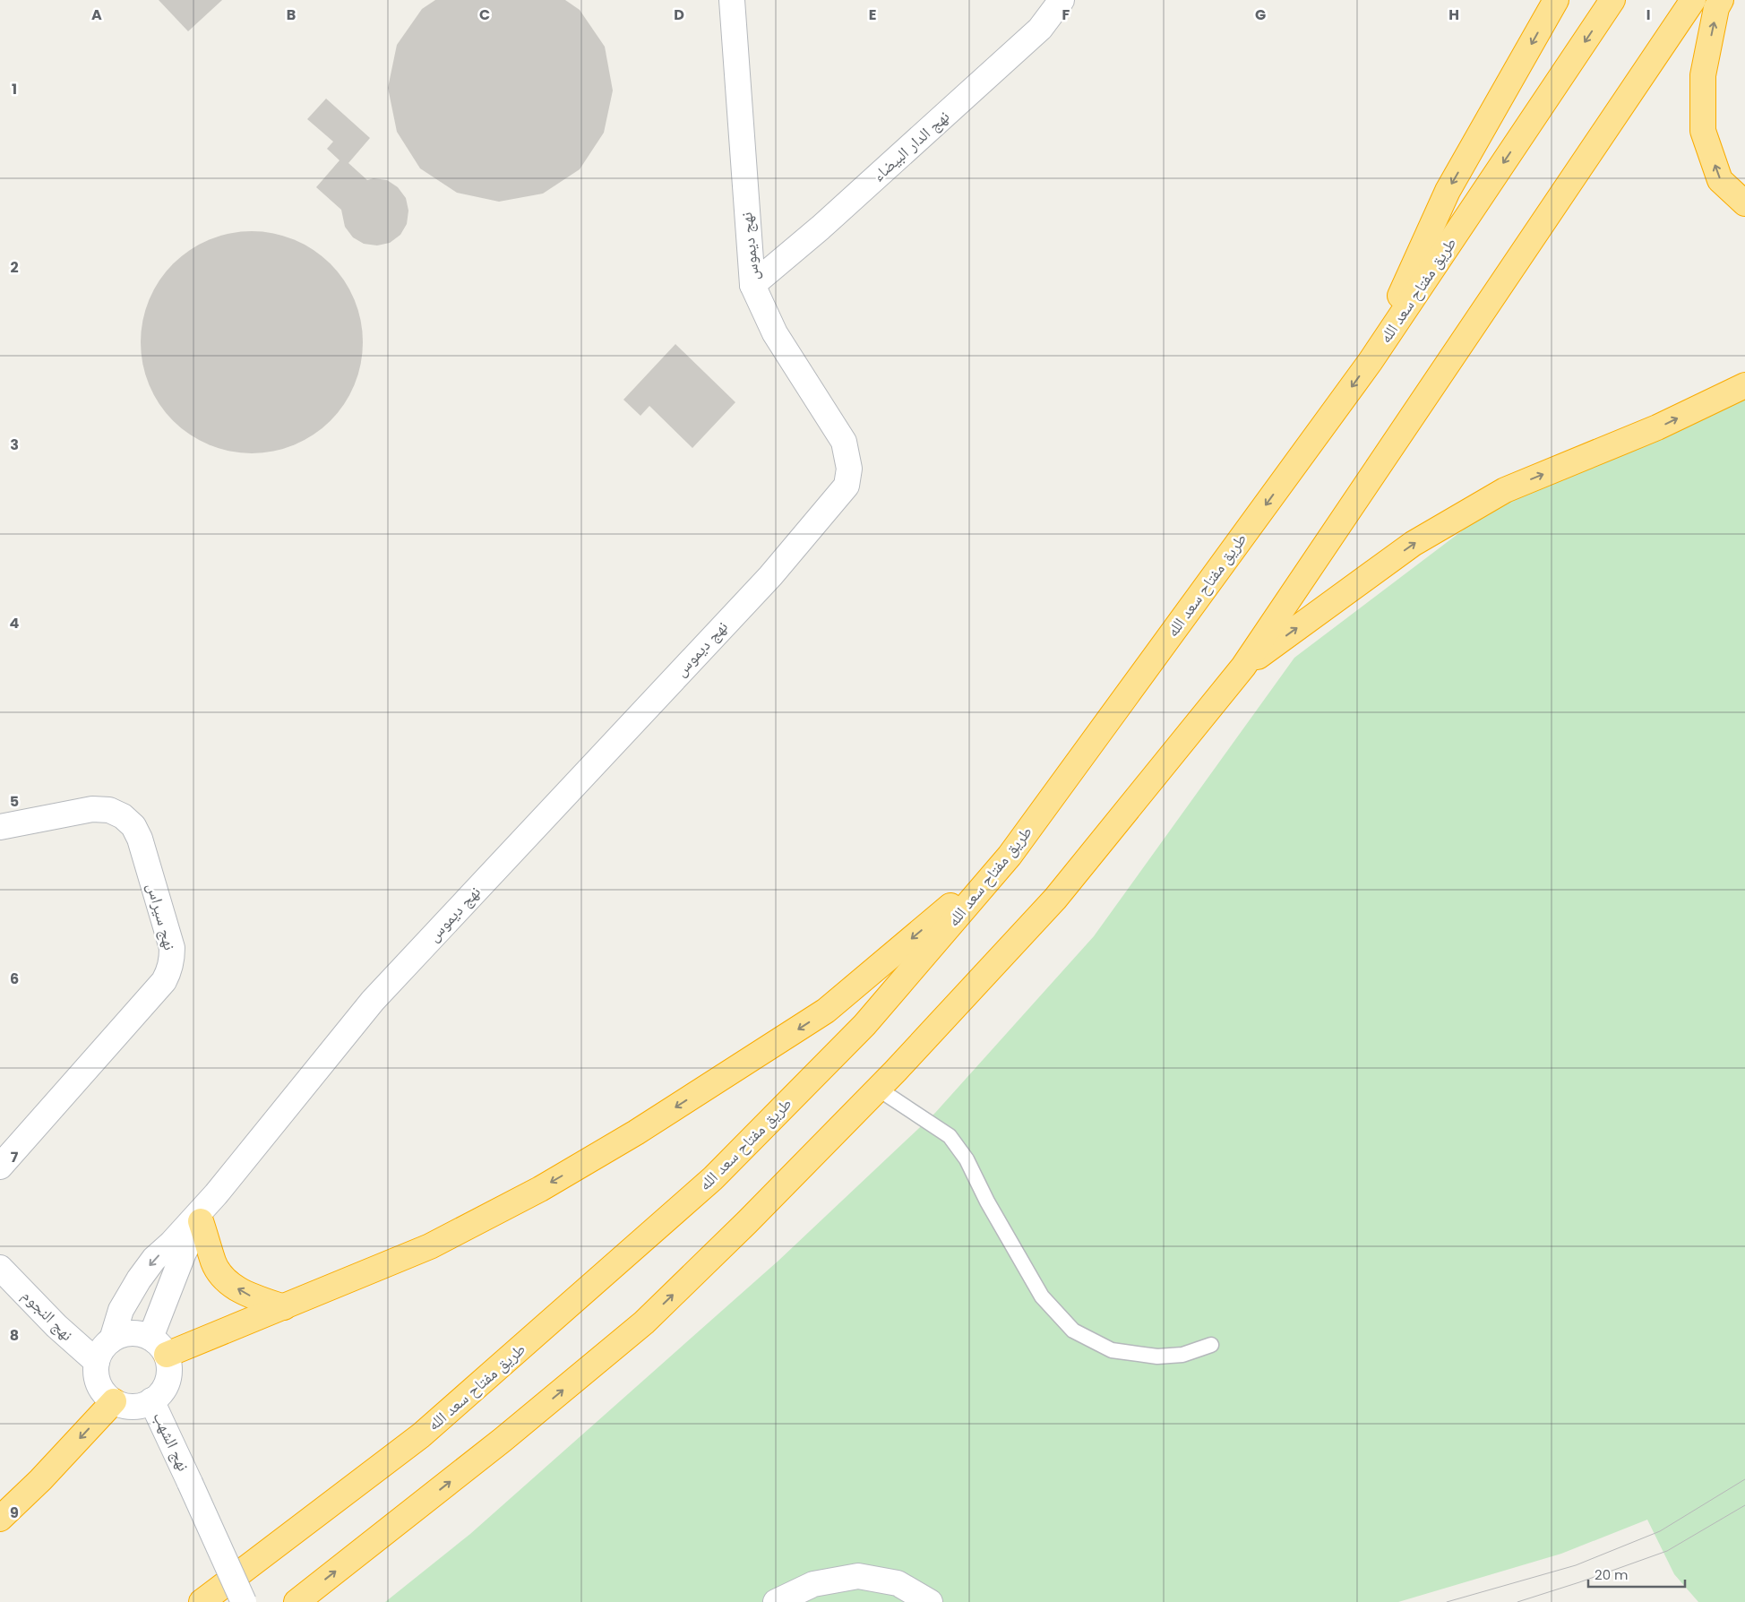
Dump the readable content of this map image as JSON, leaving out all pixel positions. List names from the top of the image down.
{
  "streets": {
    "highway": ["طريق مفتاح سعد الله"],
    "street": [
      "نهج الدار البيضاء",
      "نهج ديموس",
      "نهج سيراس",
      "نهج النجوم",
      "نهج الشهب"
    ]
  },
  "crossings": [
    ["نهج الدار البيضاء", "نهج ديموس"],
    ["نهج النجوم", "نهج الشهب"]
  ],
  "scale_bar": "20 m",
  "grid": {
    "columns": [
      "A",
      "B",
      "C",
      "D",
      "E",
      "F",
      "G",
      "H",
      "I"
    ],
    "rows": [
      "1",
      "2",
      "3",
      "4",
      "5",
      "6",
      "7",
      "8",
      "9"
    ]
  }
}
